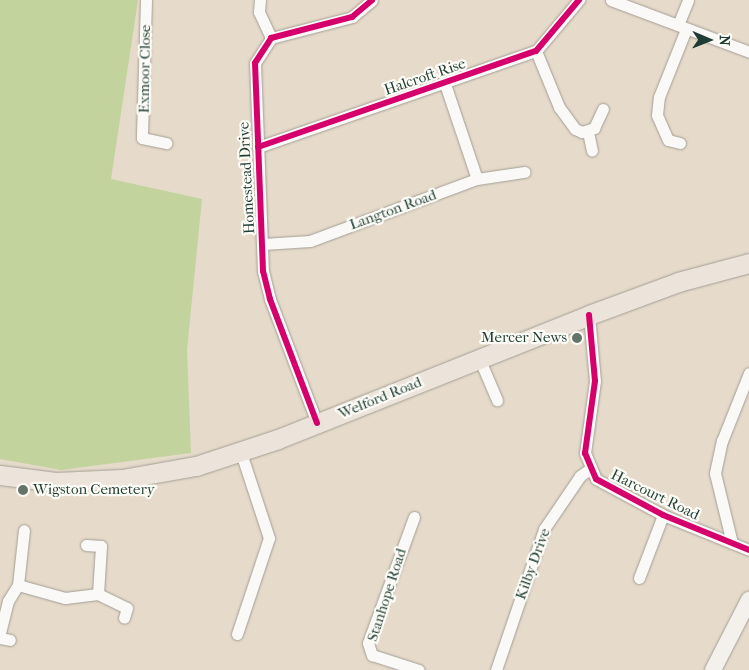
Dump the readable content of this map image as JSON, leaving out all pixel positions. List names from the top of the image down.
{
  "streets": {
    "main road": ["Welford Road"],
    "street": [
      "Exmoor Close",
      "Halcroft Rise",
      "Homestead Drive",
      "Langton Road",
      "Harcourt Road",
      "Kilby Drive",
      "Stanhope Road"
    ]
  },
  "crossings": [
    ["Halcroft Rise", "Homestead Drive"],
    ["Homestead Drive", "Langton Road"],
    ["Homestead Drive", "Welford Road"],
    ["Welford Road", "Harcourt Road"],
    ["Harcourt Road", "Kilby Drive"]
  ],
  "places": ["Mercer News", "Wigston Cemetery"],
  "north": "right"
}
